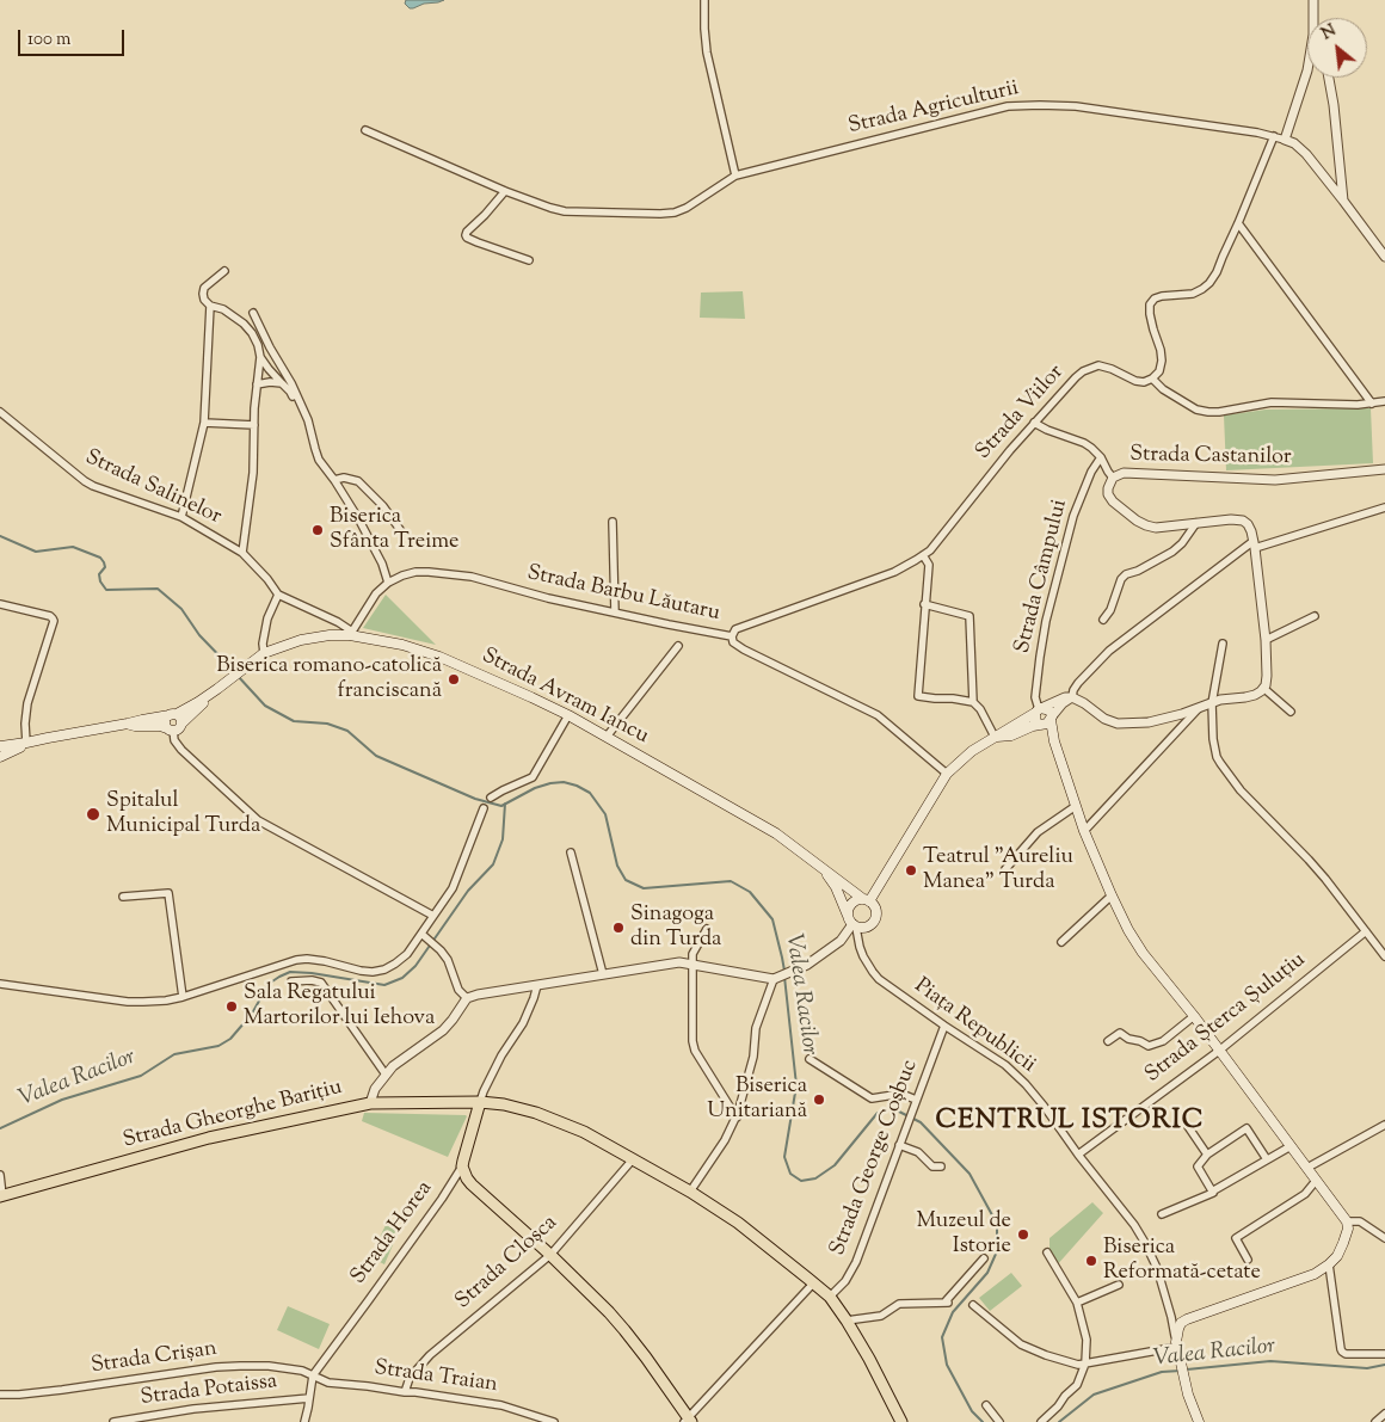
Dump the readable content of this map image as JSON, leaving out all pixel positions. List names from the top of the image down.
{
  "streets": {
    "main road": ["Strada Avram Iancu", "Strada Gheorghe Barițiu", "Strada Horea"],
    "street": [
      "Strada Agriculturii",
      "Strada Viilor",
      "Strada Castanilor",
      "Strada Salinelor",
      "Strada Câmpului",
      "Strada Barbu Lăutaru",
      "Strada Șterca Șuluțiu",
      "Piața Republicii",
      "Strada George Coșbuc",
      "Strada Cloșca",
      "Strada Crișan",
      "Strada Traian",
      "Strada Potaissa"
    ]
  },
  "crossings": [
    ["Strada Viilor", "Strada Barbu Lăutaru"],
    ["Strada Salinelor", "Strada Avram Iancu"],
    ["Strada Avram Iancu", "Piața Republicii"],
    ["Strada Șterca Șuluțiu", "Piața Republicii"],
    ["Piața Republicii", "Strada George Coșbuc"],
    ["Strada Gheorghe Barițiu", "Strada George Coșbuc"],
    ["Strada Gheorghe Barițiu", "Strada Horea"],
    ["Strada Gheorghe Barițiu", "Strada Cloșca"],
    ["Strada Horea", "Strada Crișan"],
    ["Strada Horea", "Strada Traian"],
    ["Strada Cloșca", "Strada Traian"],
    ["Strada Crișan", "Strada Traian"]
  ],
  "districts": ["CENTRUL ISTORIC"],
  "water": ["Valea Racilor"],
  "places": [
    "Biserica Sfânta Treime",
    "Biserica romano-catolică franciscană",
    "Spitalul Municipal Turda",
    "Teatrul \"Aureliu Manea\" Turda",
    "Sinagoga din Turda",
    "Sala Regatului Martorilor lui Iehova",
    "Biserica Unitariană",
    "Muzeul de Istorie",
    "Biserica Reformată-cetate"
  ],
  "scale_bar": "100 m",
  "north": "top left"
}
